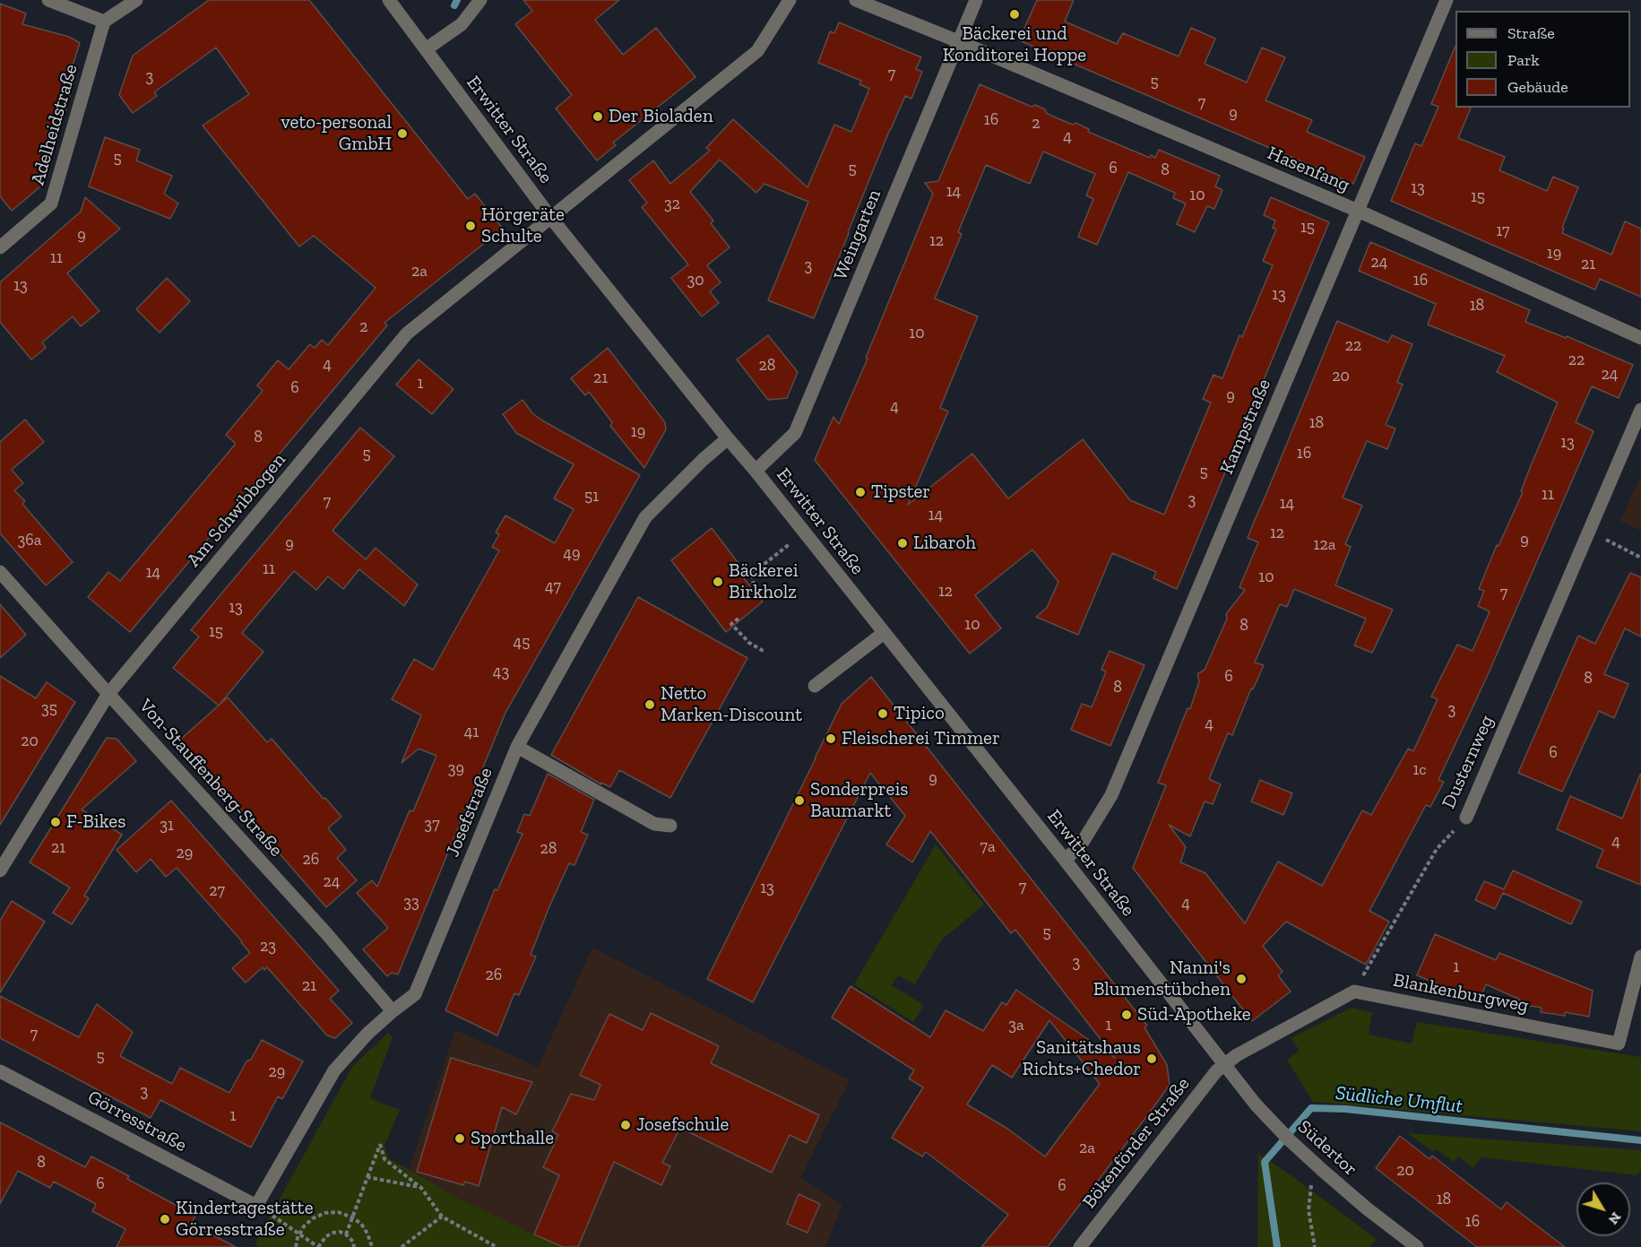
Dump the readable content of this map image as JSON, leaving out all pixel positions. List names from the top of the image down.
{
  "streets": {
    "street": [
      "Adelheidstraße",
      "Erwitter Straße",
      "Hasenfang",
      "Weingarten",
      "Kampstraße",
      "Am Schwibbogen",
      "Dusternweg",
      "Von-Stauffenberg-Straße",
      "Josefstraße",
      "Blankenburgweg",
      "Görresstraße",
      "Bökenförder Straße",
      "Südertor"
    ]
  },
  "crossings": [
    ["Erwitter Straße", "Weingarten"],
    ["Erwitter Straße", "Kampstraße"],
    ["Erwitter Straße", "Am Schwibbogen"],
    ["Erwitter Straße", "Josefstraße"],
    ["Erwitter Straße", "Bökenförder Straße"],
    ["Erwitter Straße", "Südertor"],
    ["Hasenfang", "Weingarten"],
    ["Hasenfang", "Kampstraße"],
    ["Am Schwibbogen", "Von-Stauffenberg-Straße"],
    ["Dusternweg", "Blankenburgweg"],
    ["Von-Stauffenberg-Straße", "Josefstraße"],
    ["Josefstraße", "Görresstraße"],
    ["Bökenförder Straße", "Südertor"]
  ],
  "water": ["Südliche Umflut"],
  "places": [
    "Bäckerei und Konditorei Hoppe",
    "Der Bioladen",
    "veto-personal GmbH",
    "Hörgeräte Schulte",
    "Tipster",
    "Libaroh",
    "Bäckerei Birkholz",
    "Netto Marken-Discount",
    "Tipico",
    "Fleischerei Timmer",
    "Sonderpreis Baumarkt",
    "F-Bikes",
    "Nanni's Blumenstübchen",
    "Süd-Apotheke",
    "Sanitätshaus Richts+Chedor",
    "Josefschule",
    "Sporthalle",
    "Kindertagestätte Görresstraße"
  ],
  "house_numbers": [
    "7",
    "3",
    "5",
    "7",
    "9",
    "16",
    "2",
    "4",
    "5",
    "6",
    "5",
    "8",
    "13",
    "14",
    "10",
    "15",
    "32",
    "15",
    "17",
    "9",
    "12",
    "19",
    "11",
    "24",
    "21",
    "3",
    "2a",
    "30",
    "16",
    "13",
    "13",
    "18",
    "2",
    "10",
    "22",
    "22",
    "4",
    "28",
    "24",
    "20",
    "21",
    "1",
    "6",
    "9",
    "4",
    "18",
    "19",
    "8",
    "13",
    "16",
    "5",
    "5",
    "11",
    "51",
    "3",
    "7",
    "14",
    "14",
    "12",
    "36a",
    "9",
    "9",
    "12a",
    "49",
    "11",
    "14",
    "10",
    "47",
    "12",
    "7",
    "13",
    "10",
    "8",
    "15",
    "45",
    "43",
    "6",
    "8",
    "8",
    "35",
    "3",
    "4",
    "41",
    "20",
    "6",
    "39",
    "1c",
    "9",
    "37",
    "31",
    "4",
    "7a",
    "21",
    "28",
    "29",
    "26",
    "24",
    "7",
    "13",
    "27",
    "33",
    "4",
    "5",
    "23",
    "3",
    "1",
    "26",
    "21",
    "3a",
    "1",
    "7",
    "5",
    "29",
    "3",
    "1",
    "2a",
    "8",
    "20",
    "6",
    "6",
    "18",
    "16"
  ],
  "legend": ["Straße", "Park", "Gebäude"],
  "north": "bottom right"
}
